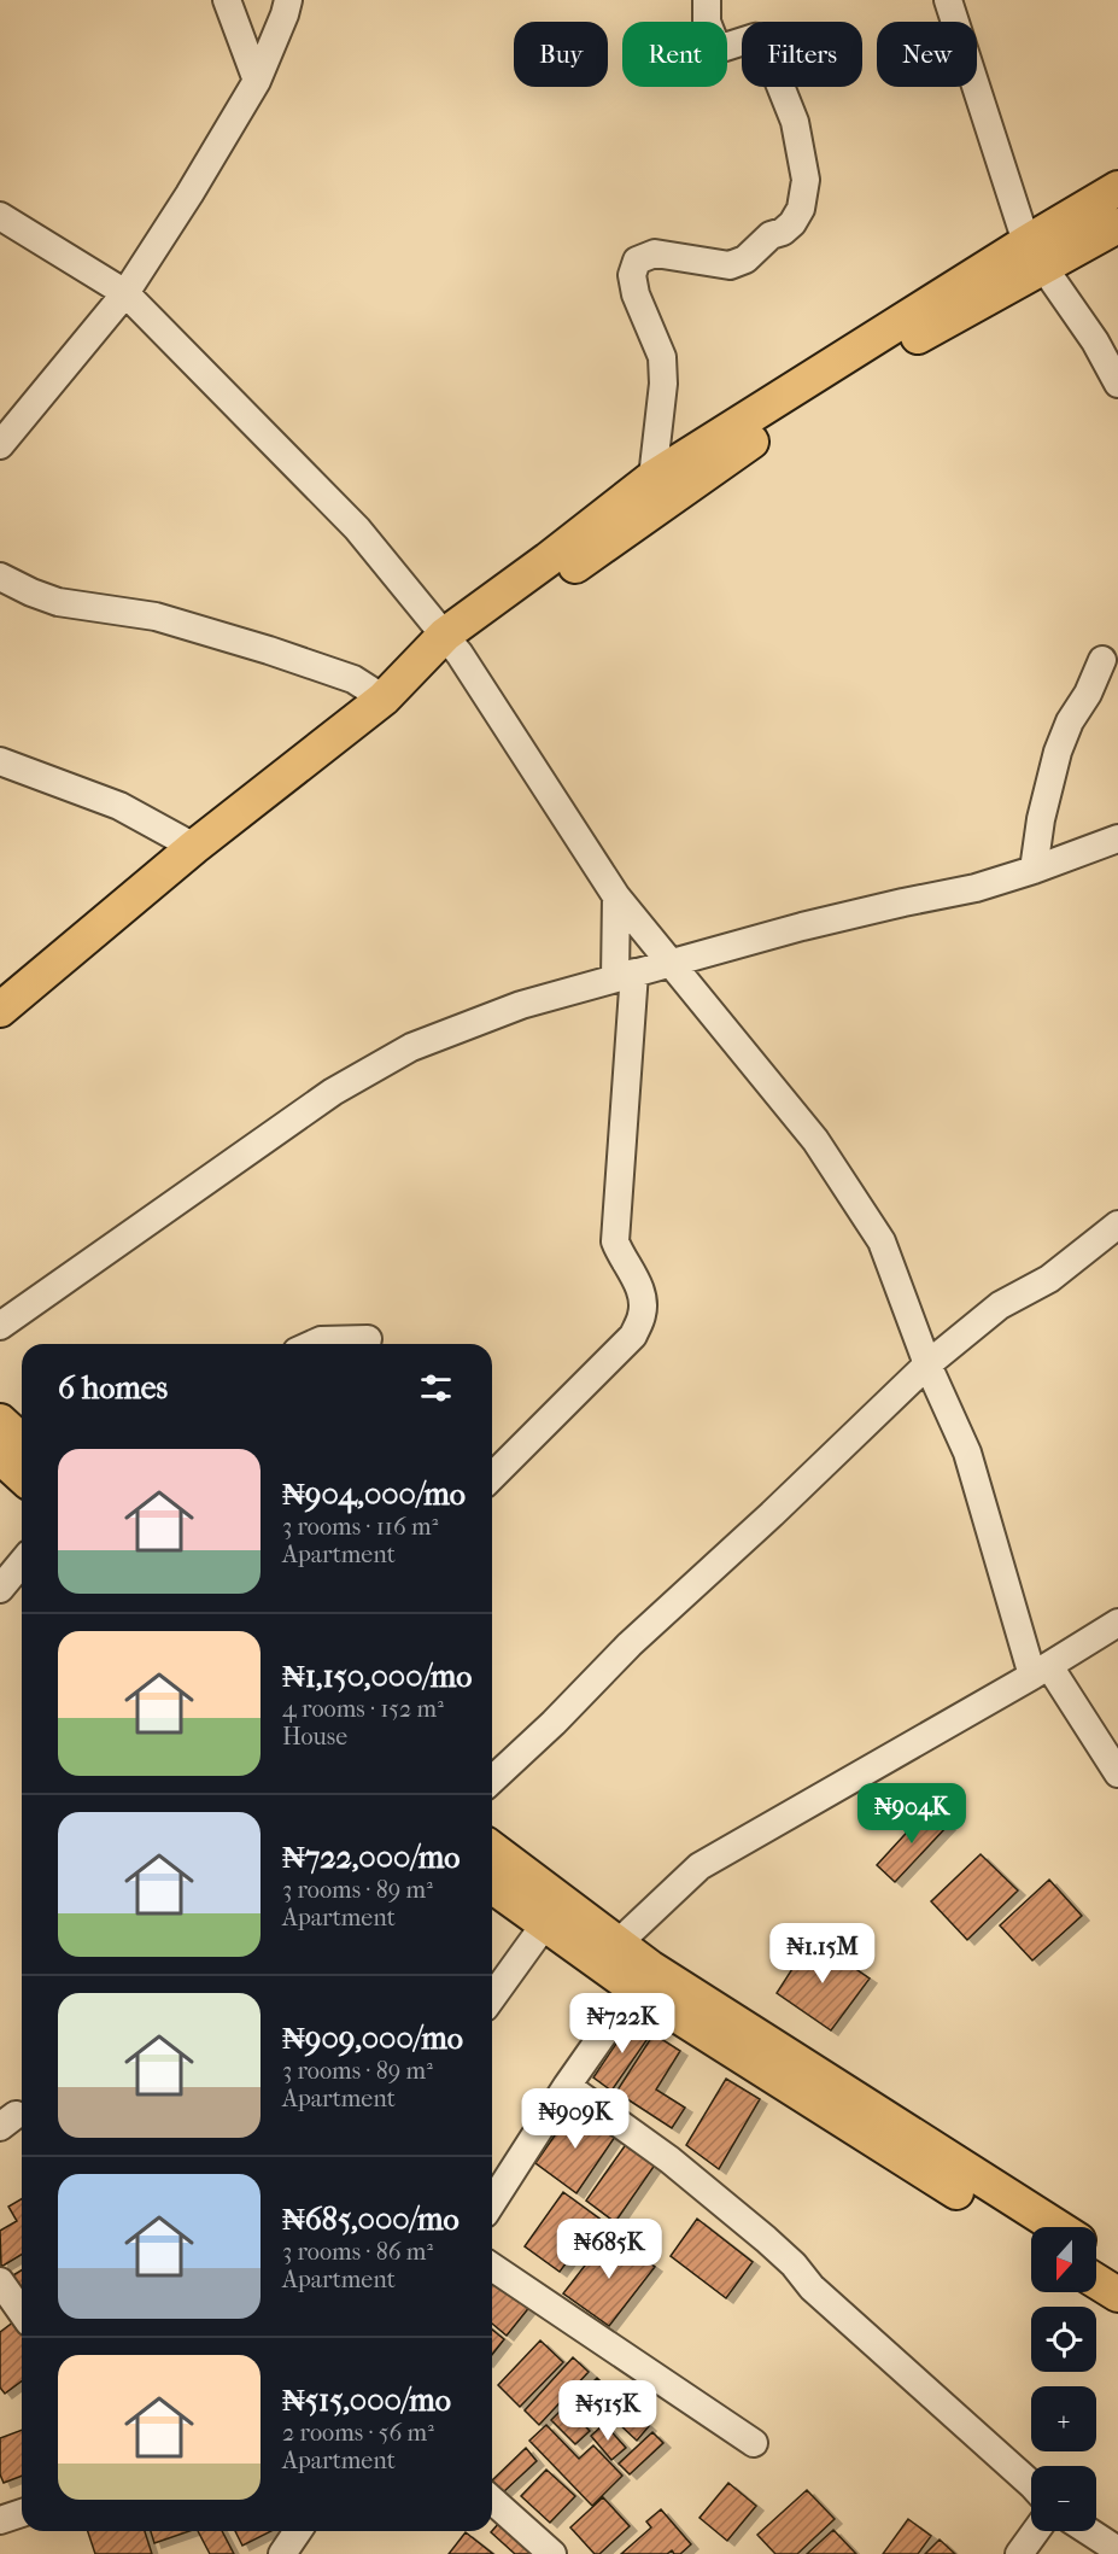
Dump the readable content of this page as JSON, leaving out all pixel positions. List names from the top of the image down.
{
  "north": "bottom",
  "page": {
    "chip": [
      "Buy",
      "Rent",
      "Filters",
      "New"
    ],
    "heading": "6 homes",
    "list": [
      {
        "name": "₦904,000/mo",
        "note": "3 rooms · 116 m² · Apartment"
      },
      {
        "name": "₦1,150,000/mo",
        "note": "4 rooms · 152 m² · House"
      },
      {
        "name": "₦722,000/mo",
        "note": "3 rooms · 89 m² · Apartment"
      },
      {
        "name": "₦909,000/mo",
        "note": "3 rooms · 89 m² · Apartment"
      },
      {
        "name": "₦685,000/mo",
        "note": "3 rooms · 86 m² · Apartment"
      },
      {
        "name": "₦515,000/mo",
        "note": "2 rooms · 56 m² · Apartment"
      }
    ],
    "price": [
      "₦904K",
      "₦1.15M",
      "₦722K",
      "₦909K",
      "₦685K",
      "₦515K"
    ],
    "map_buttons": ["+", "−"]
  }
}
